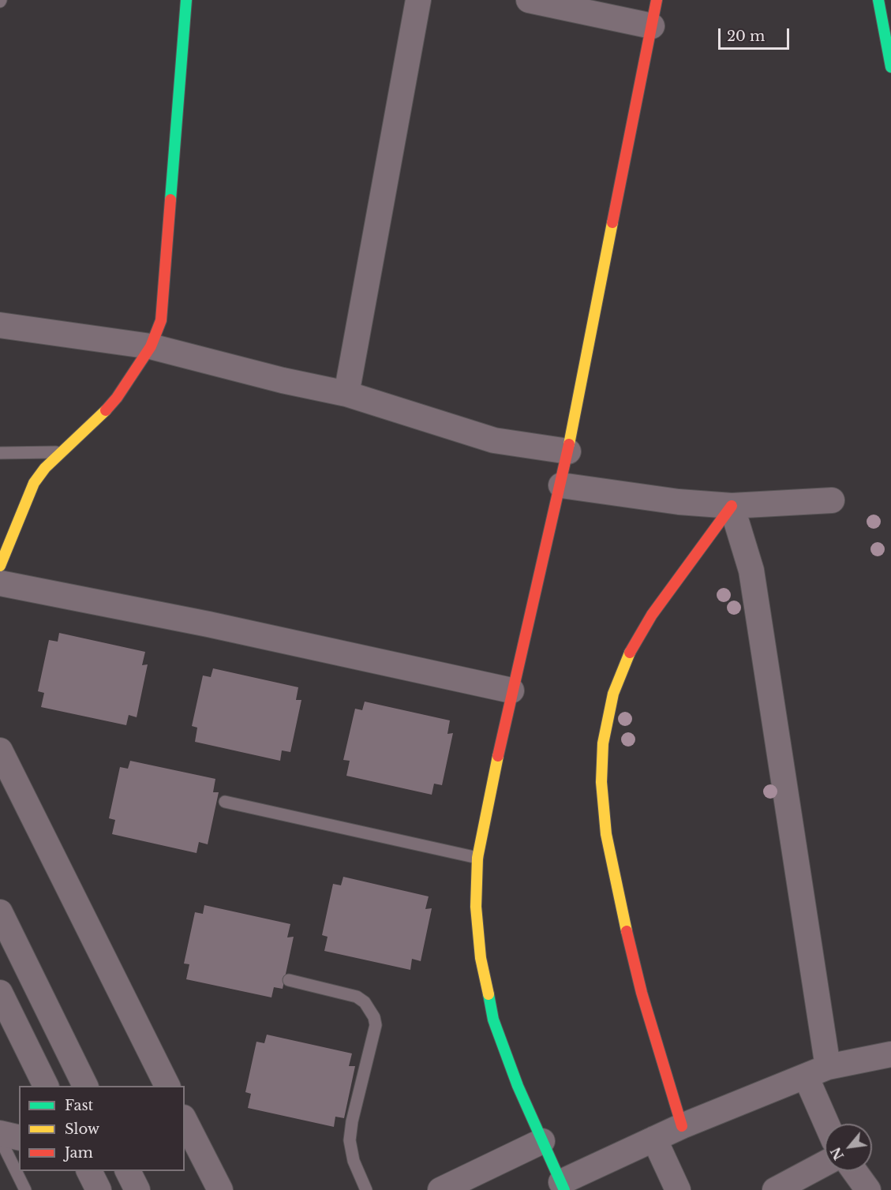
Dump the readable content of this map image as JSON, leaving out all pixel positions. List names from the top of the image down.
{
  "legend": ["Fast", "Slow", "Jam"],
  "scale_bar": "20 m",
  "north": "bottom left"
}
